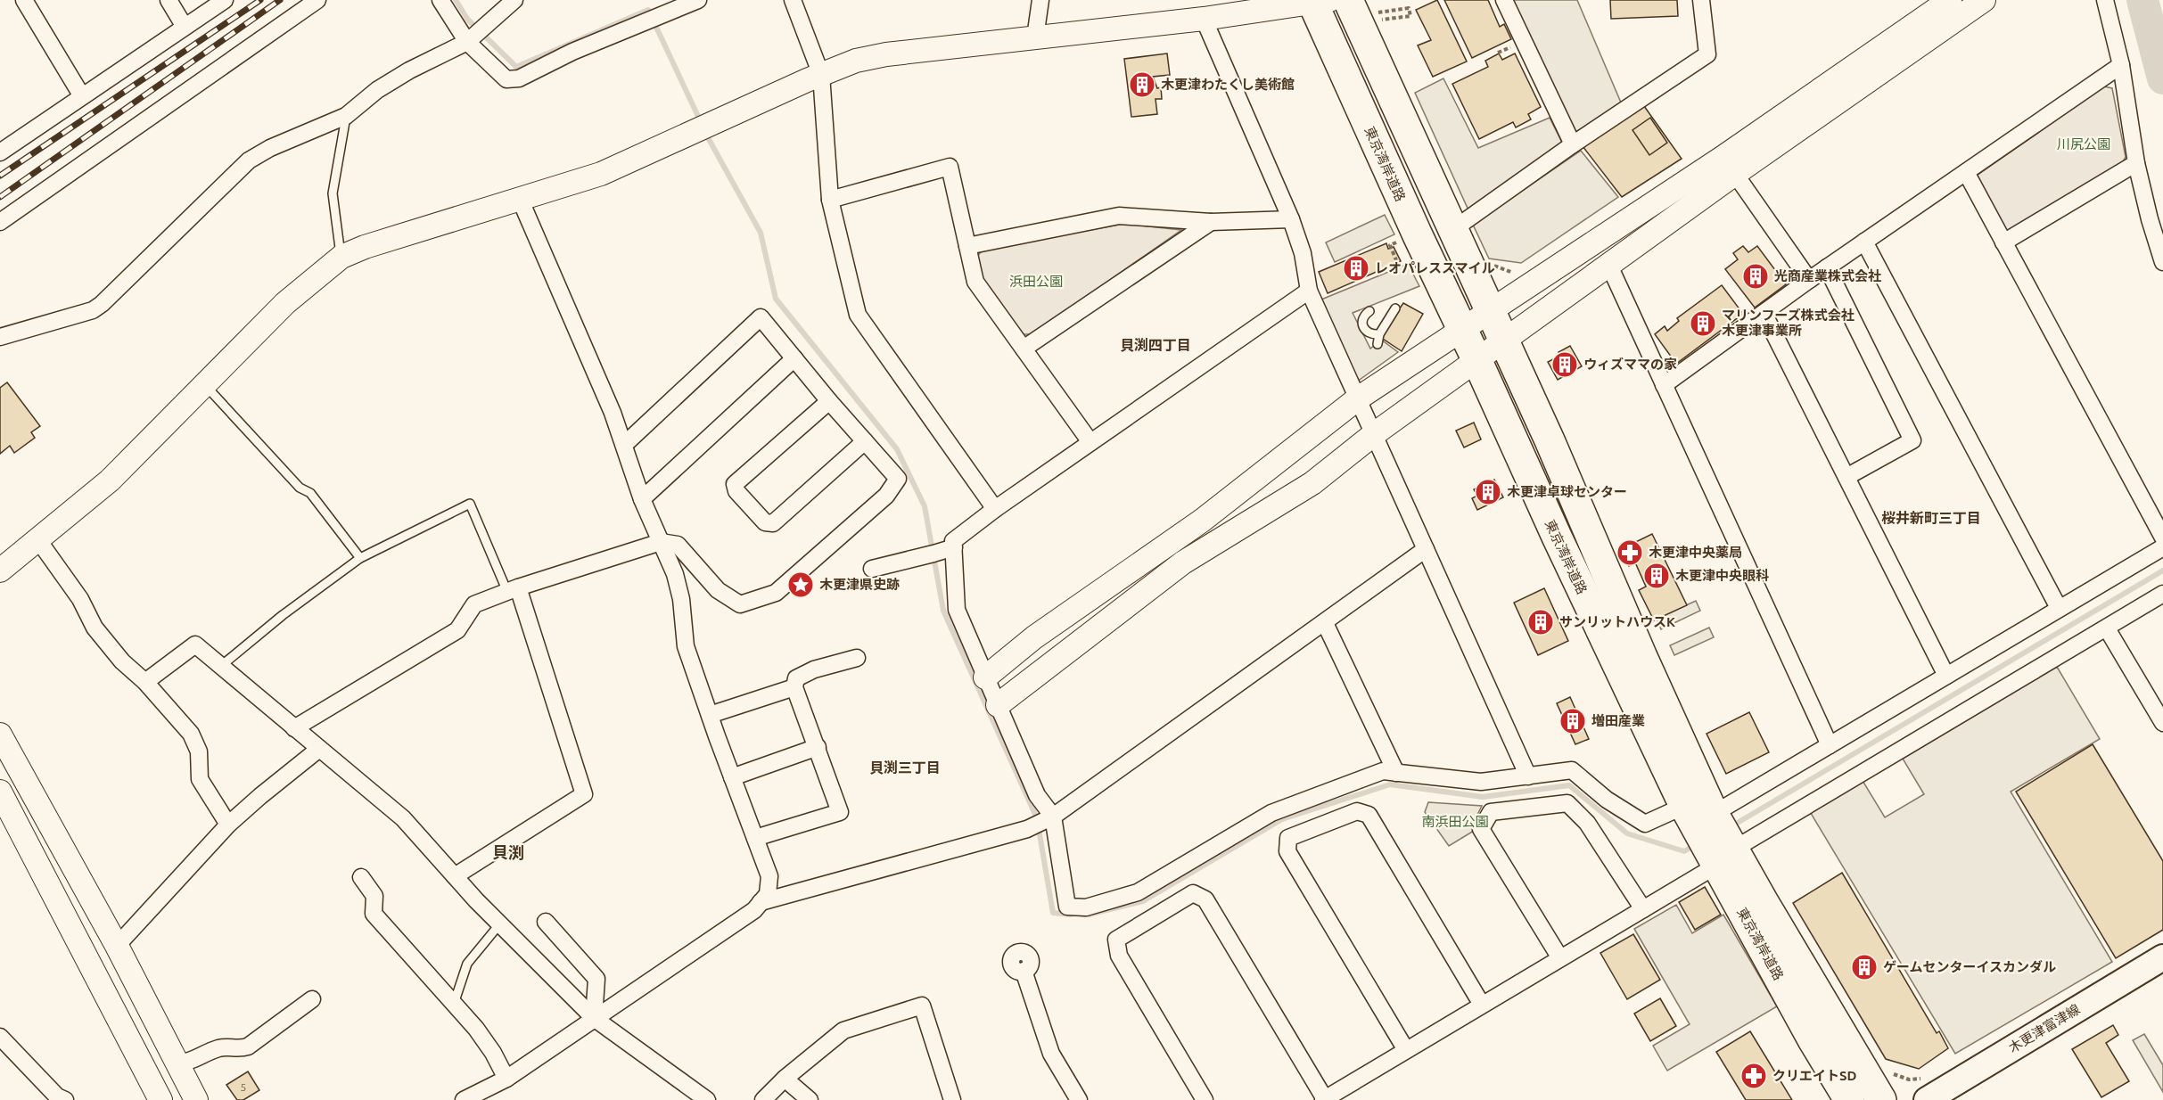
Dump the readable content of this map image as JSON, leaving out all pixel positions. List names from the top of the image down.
{
  "streets": {
    "highway": ["東京湾岸道路"],
    "main road": ["木更津富津線"]
  },
  "districts": [
    "貝渕四丁目",
    "桜井新町三丁目",
    "貝渕三丁目",
    "貝渕"
  ],
  "parks": ["川尻公園", "浜田公園", "南浜田公園"],
  "places": {
    "building": [
      "木更津わたくし美術館",
      "レオパレススマイル",
      "光商産業株式会社",
      "マリンフーズ株式会社 木更津事業所",
      "ウィズママの家",
      "木更津卓球センター",
      "木更津中央眼科",
      "サンリットハウスK",
      "増田産業",
      "ゲームセンターイスカンダル"
    ],
    "pharmacy": ["木更津中央薬局", "クリエイトSD"],
    "place": ["木更津県史跡"]
  },
  "house_numbers": ["5"]
}
